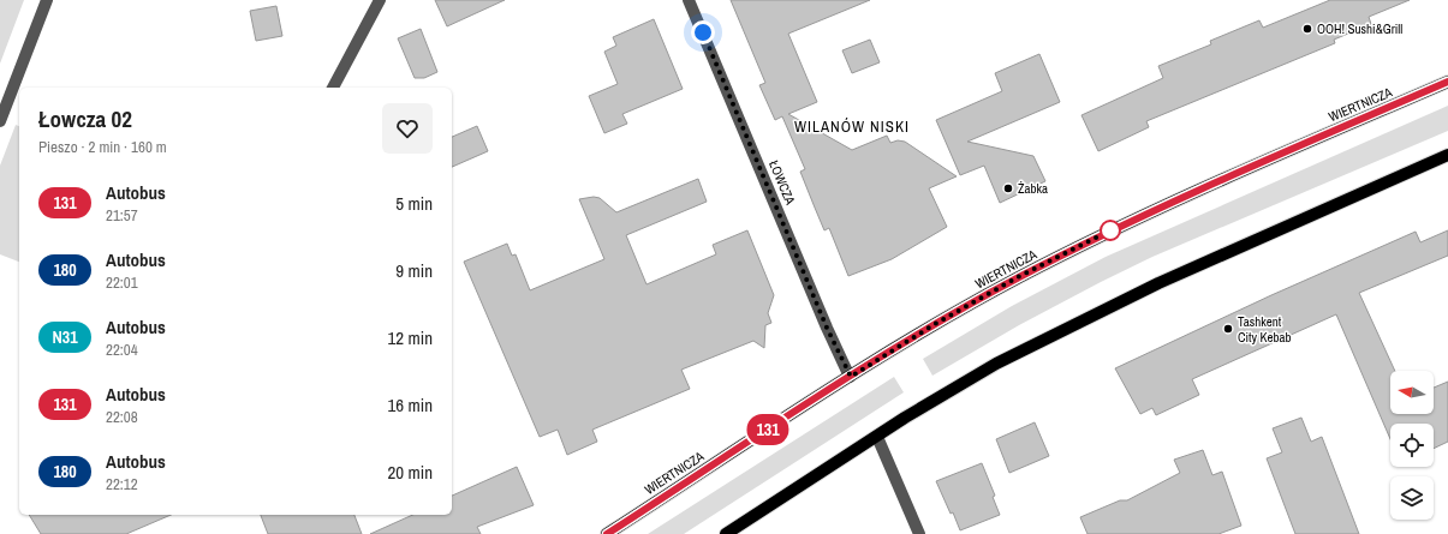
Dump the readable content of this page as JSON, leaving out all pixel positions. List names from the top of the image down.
{
  "streets": {
    "main road": ["WIERTNICZA"],
    "street": ["ŁOWCZA"]
  },
  "crossings": [
    ["WIERTNICZA", "ŁOWCZA"]
  ],
  "districts": ["WILANÓW NISKI"],
  "places": ["OOH! Sushi&Grill", "Żabka", "Tashkent City Kebab"],
  "lines": ["bus line 131"],
  "north": "left",
  "page": {
    "on_map": "131",
    "heading": ["Łowcza 02", "Pieszo · 2 min · 160 m"],
    "list": [
      {
        "mark": "131",
        "name": "Autobus",
        "note": "21:57",
        "value": "5 min"
      },
      {
        "mark": "180",
        "name": "Autobus",
        "note": "22:01",
        "value": "9 min"
      },
      {
        "mark": "N31",
        "name": "Autobus",
        "note": "22:04",
        "value": "12 min"
      },
      {
        "mark": "131",
        "name": "Autobus",
        "note": "22:08",
        "value": "16 min"
      },
      {
        "mark": "180",
        "name": "Autobus",
        "note": "22:12",
        "value": "20 min"
      }
    ]
  }
}
